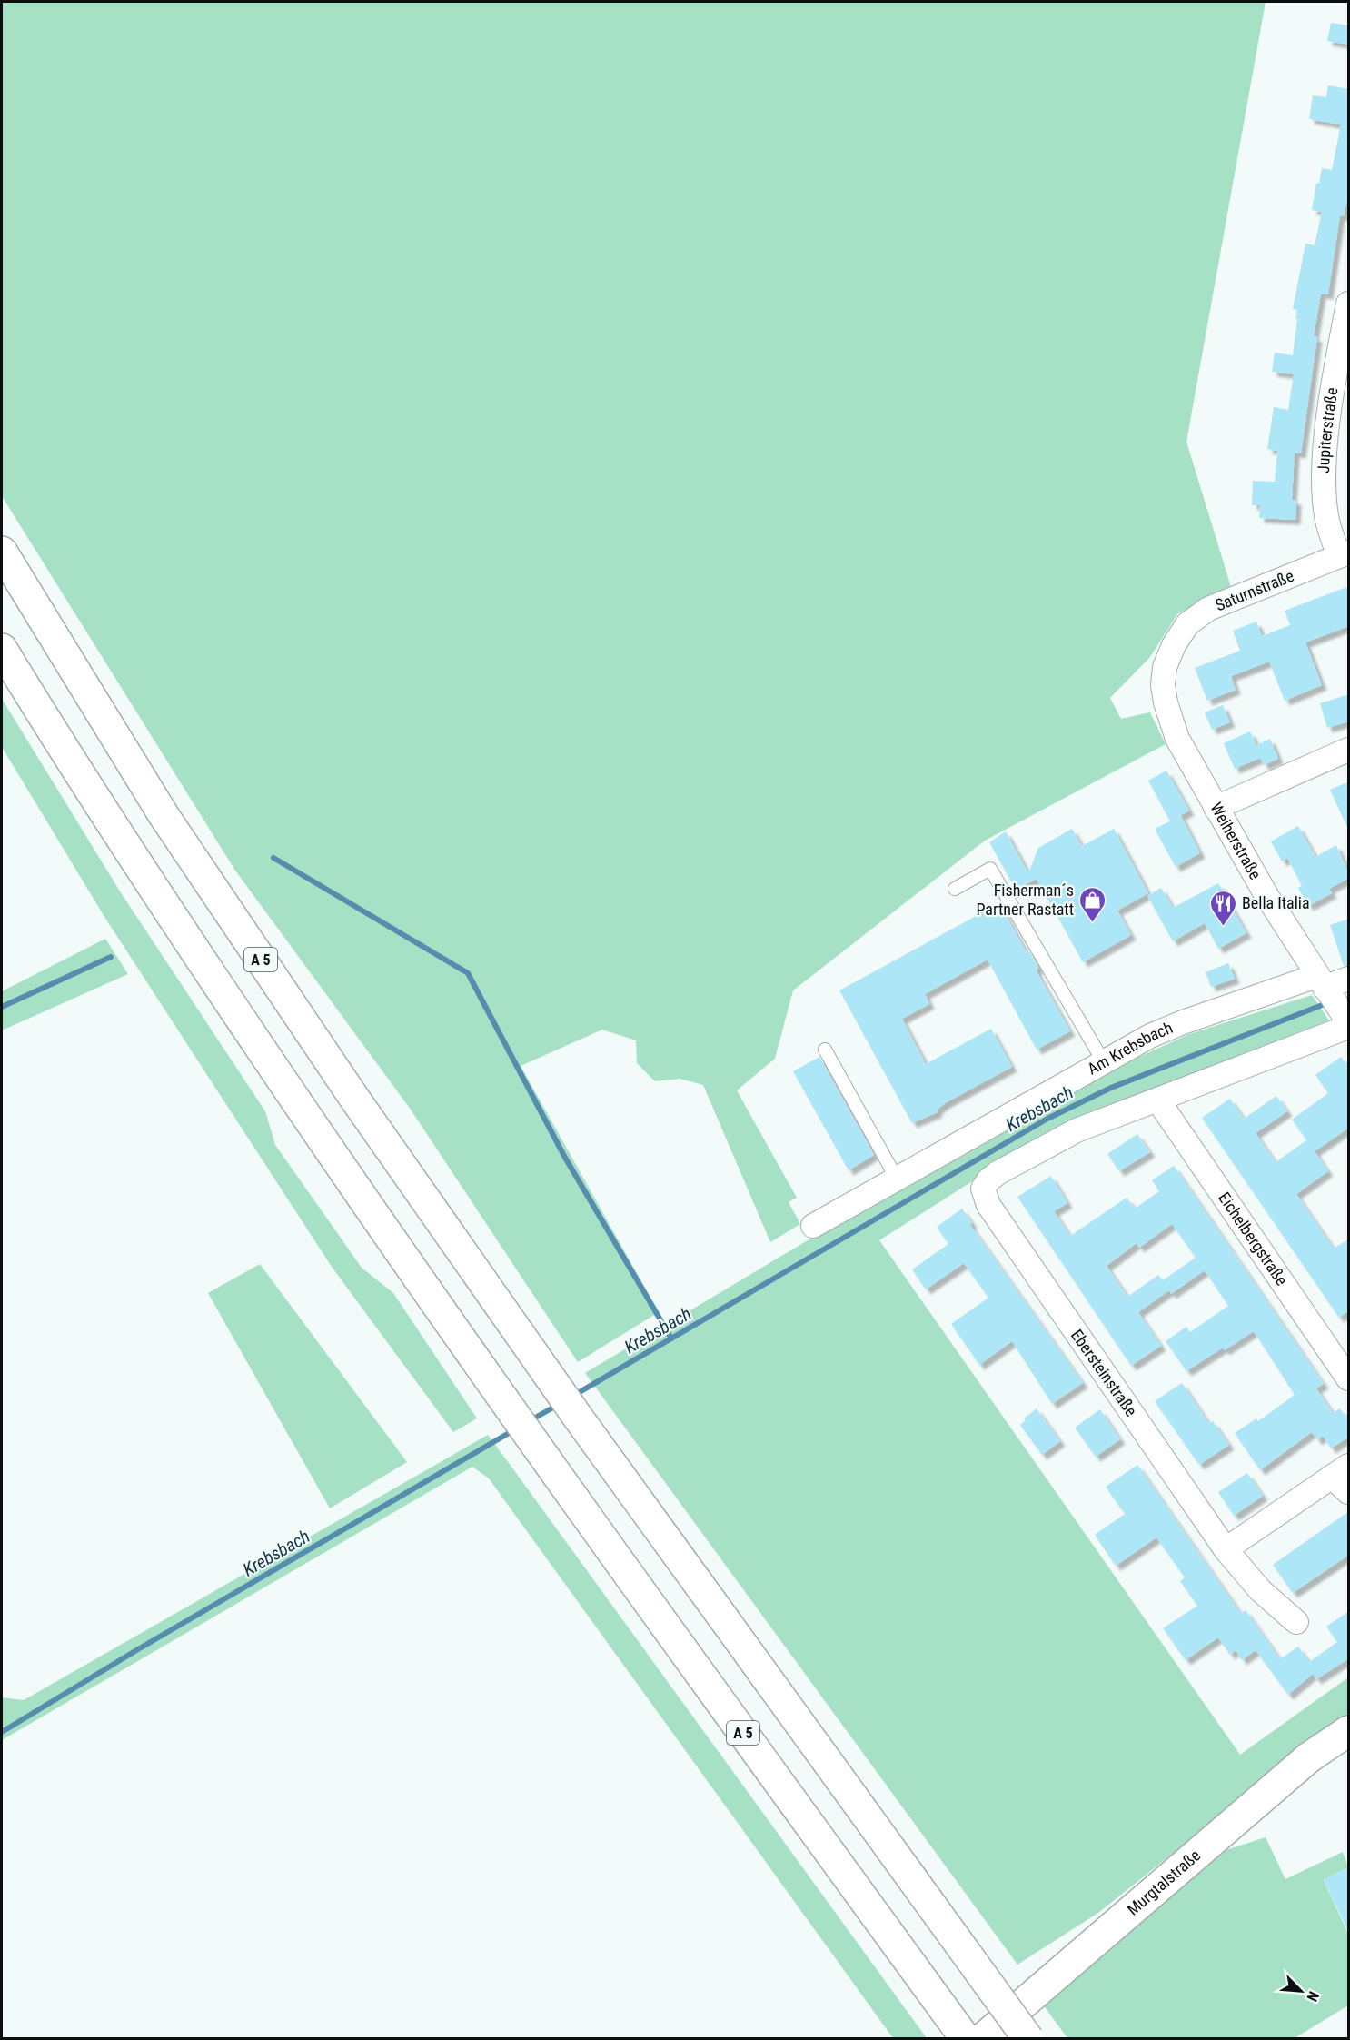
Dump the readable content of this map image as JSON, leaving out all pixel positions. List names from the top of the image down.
{
  "streets": {
    "main road": ["A 5", "Murgtalstraße"],
    "street": [
      "Jupiterstraße",
      "Saturnstraße",
      "Weiherstraße",
      "Am Krebsbach",
      "Eichelbergstraße",
      "Ebersteinstraße"
    ]
  },
  "crossings": [
    ["Jupiterstraße", "Saturnstraße"],
    ["Saturnstraße", "Weiherstraße"],
    ["Weiherstraße", "Am Krebsbach"],
    ["Eichelbergstraße", "Ebersteinstraße"]
  ],
  "water": ["Krebsbach"],
  "places": {
    "shop": ["Fisherman´s Partner Rastatt"],
    "restaurant": ["Bella Italia"]
  },
  "north": "bottom right"
}
